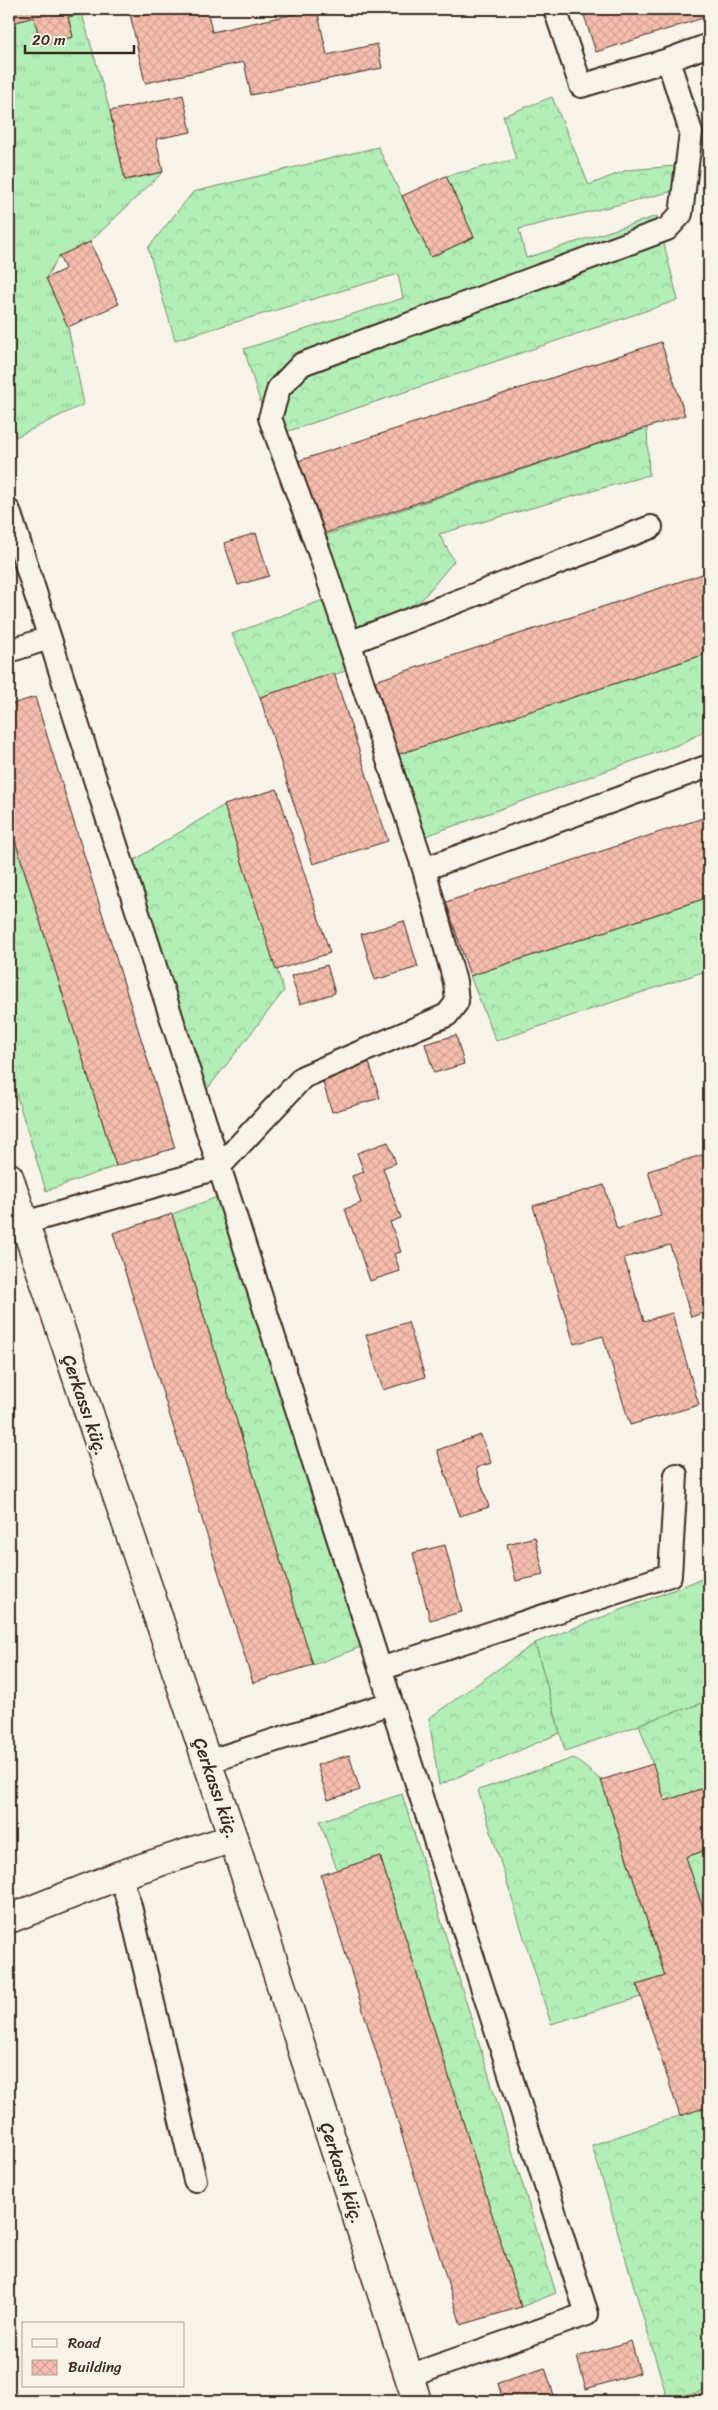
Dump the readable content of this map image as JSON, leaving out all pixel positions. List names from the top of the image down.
{
  "streets": {
    "street": ["Çerkassı küç."]
  },
  "legend": ["Road", "Building"],
  "scale_bar": "20 m"
}
